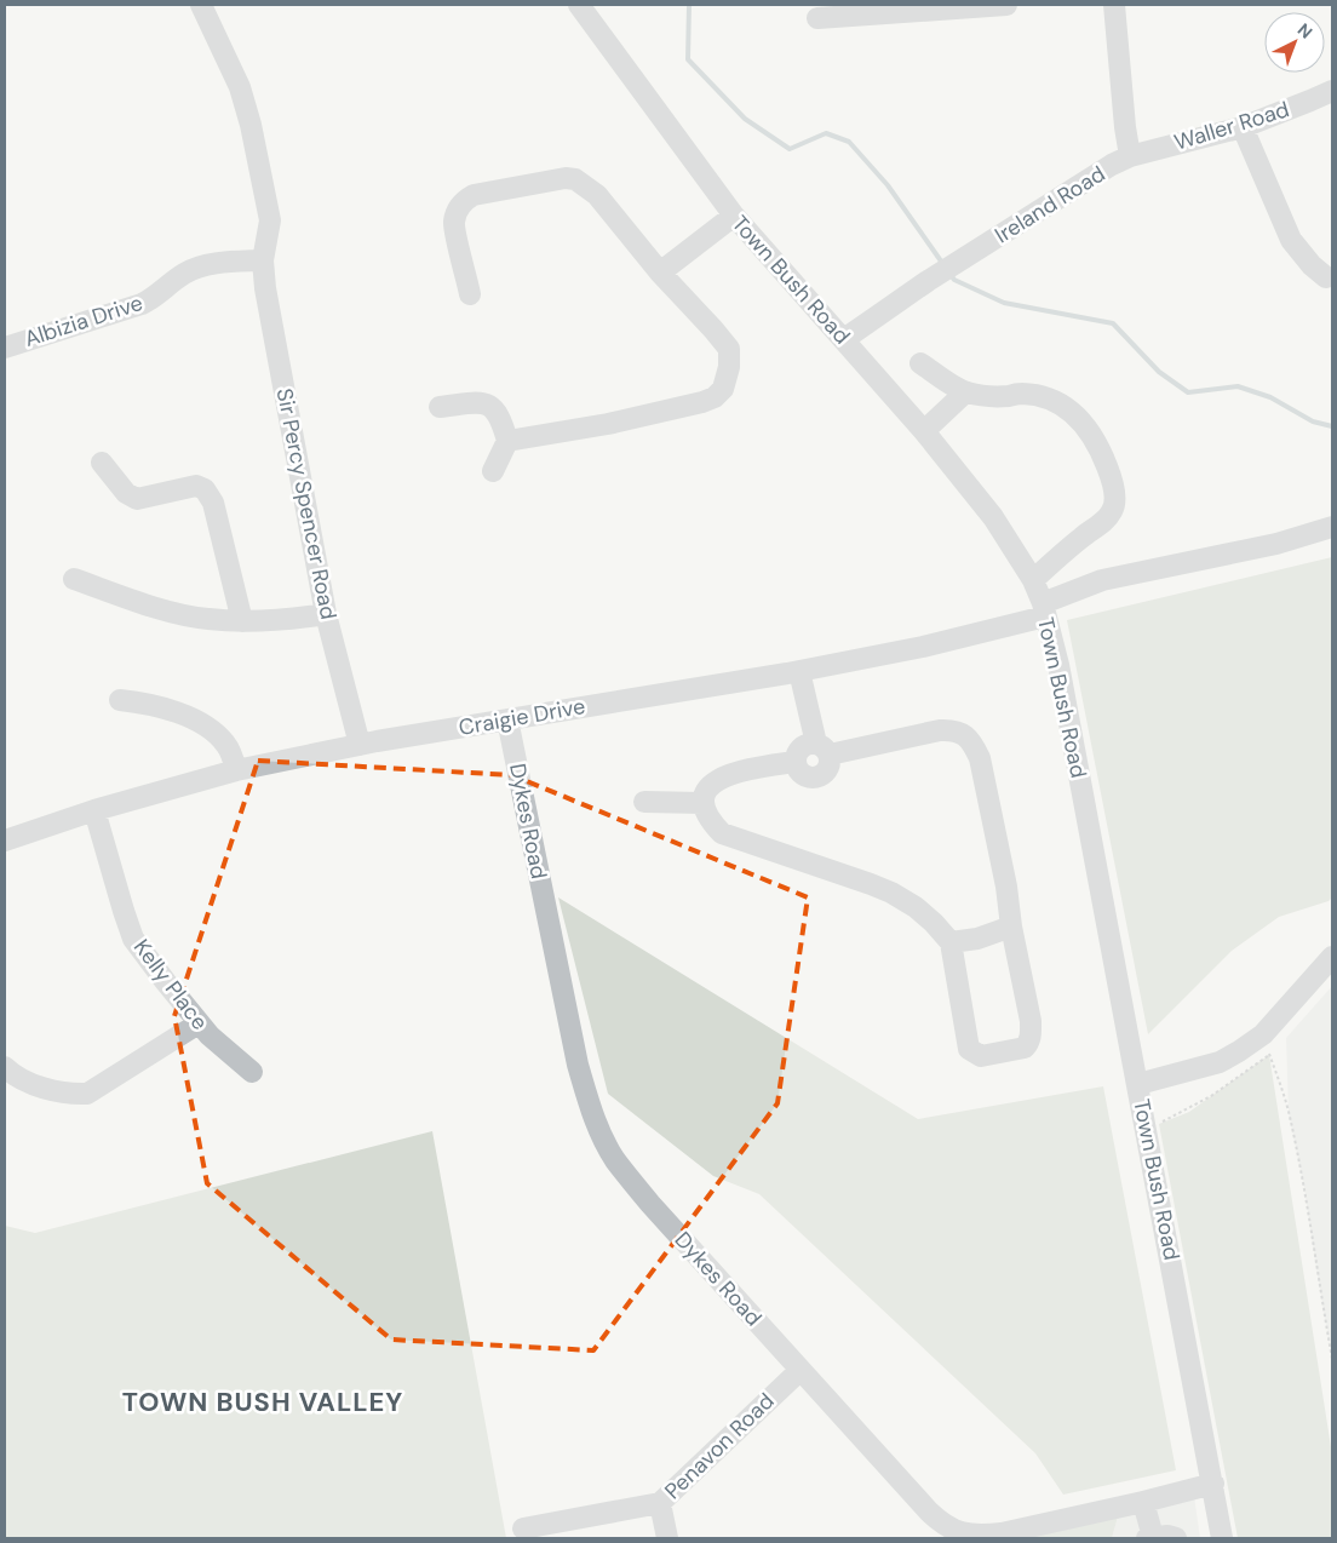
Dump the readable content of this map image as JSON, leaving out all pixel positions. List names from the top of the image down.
{
  "streets": {
    "street": [
      "Waller Road",
      "Ireland Road",
      "Town Bush Road",
      "Albizia Drive",
      "Sir Percy Spencer Road",
      "Craigie Drive",
      "Dykes Road",
      "Kelly Place",
      "Penavon Road"
    ]
  },
  "crossings": [
    ["Waller Road", "Ireland Road"],
    ["Ireland Road", "Town Bush Road"],
    ["Town Bush Road", "Craigie Drive"],
    ["Town Bush Road", "Dykes Road"],
    ["Albizia Drive", "Sir Percy Spencer Road"],
    ["Sir Percy Spencer Road", "Craigie Drive"],
    ["Craigie Drive", "Dykes Road"],
    ["Craigie Drive", "Kelly Place"],
    ["Dykes Road", "Penavon Road"]
  ],
  "districts": ["TOWN BUSH VALLEY"],
  "north": "top right"
}
